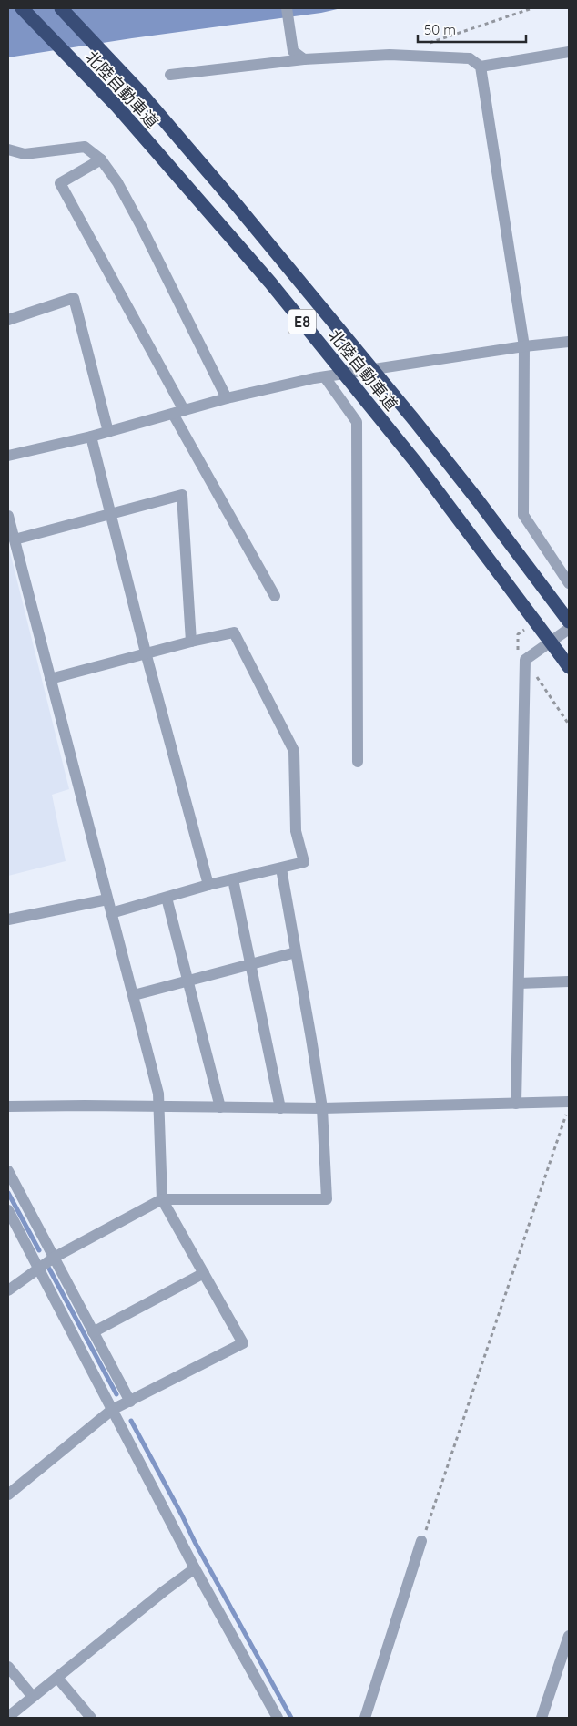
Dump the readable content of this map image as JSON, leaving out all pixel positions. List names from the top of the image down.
{
  "streets": {
    "highway": ["北陸自動車道", "E8"]
  },
  "scale_bar": "50 m"
}
